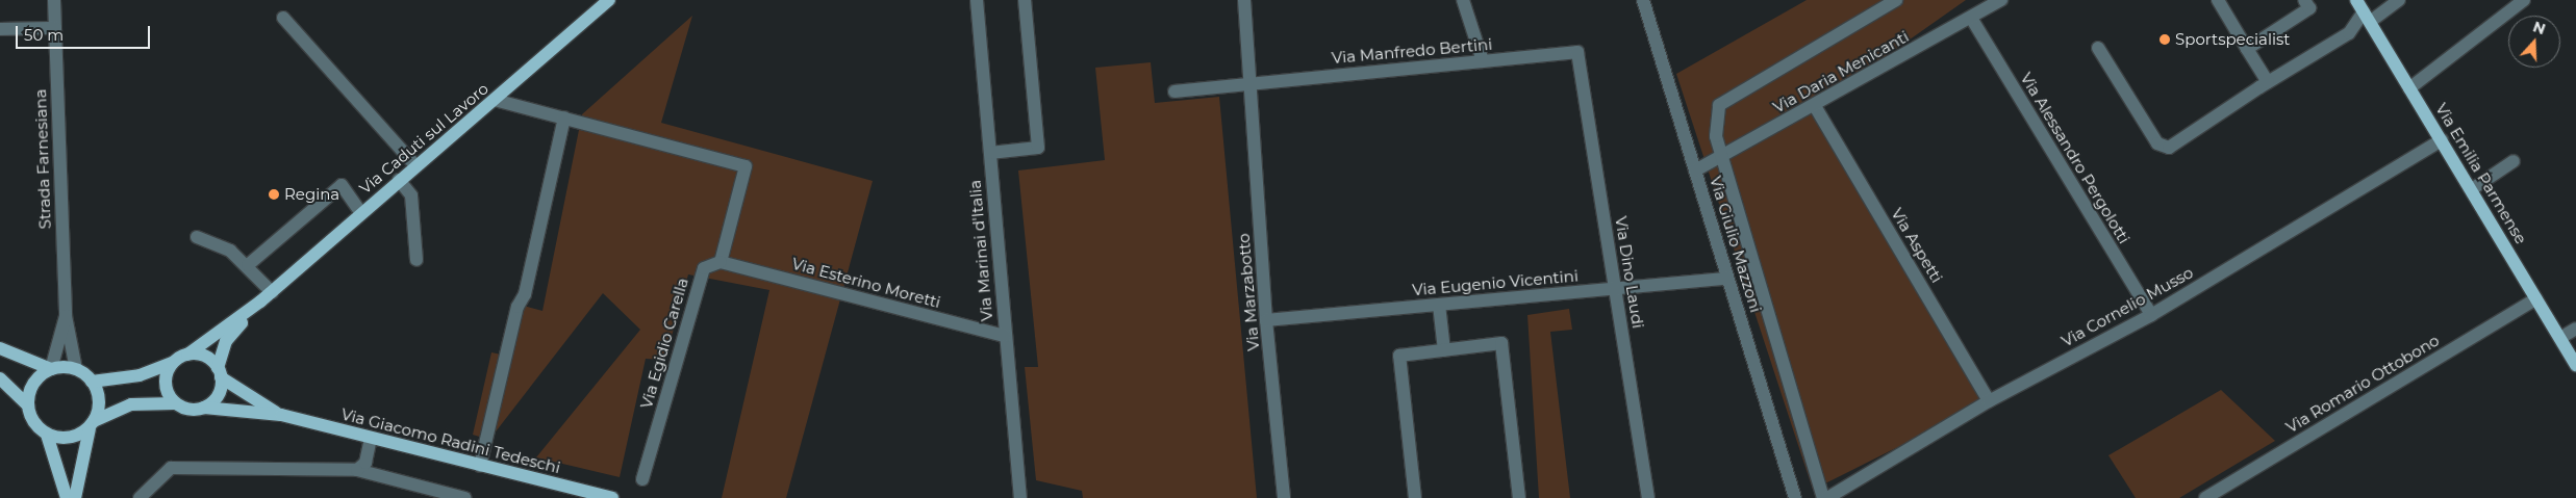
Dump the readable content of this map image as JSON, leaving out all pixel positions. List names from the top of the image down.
{
  "streets": {
    "main road": ["Via Caduti sul Lavoro", "Via Emilia Parmense", "Via Giacomo Radini Tedeschi"],
    "street": [
      "Via Manfredo Bertini",
      "Via Daria Menicanti",
      "Via Alessandro Pergolotti",
      "Strada Farnesiana",
      "Via Giulio Mazzoni",
      "Via Aspetti",
      "Via Marinai d'Italia",
      "Via Dino Laudi",
      "Via Esterino Moretti",
      "Via Eugenio Vicentini",
      "Via Marzabotto",
      "Via Cornelio Musso",
      "Via Egidio Carella",
      "Via Romario Ottobono"
    ]
  },
  "crossings": [
    ["Via Manfredo Bertini", "Via Dino Laudi"],
    ["Via Manfredo Bertini", "Via Marzabotto"],
    ["Via Daria Menicanti", "Via Alessandro Pergolotti"],
    ["Via Daria Menicanti", "Via Giulio Mazzoni"],
    ["Via Daria Menicanti", "Via Aspetti"],
    ["Via Caduti sul Lavoro", "Via Giacomo Radini Tedeschi"],
    ["Via Alessandro Pergolotti", "Via Cornelio Musso"],
    ["Via Emilia Parmense", "Via Cornelio Musso"],
    ["Via Emilia Parmense", "Via Romario Ottobono"],
    ["Via Giulio Mazzoni", "Via Eugenio Vicentini"],
    ["Via Aspetti", "Via Cornelio Musso"],
    ["Via Marinai d'Italia", "Via Esterino Moretti"],
    ["Via Dino Laudi", "Via Eugenio Vicentini"],
    ["Via Esterino Moretti", "Via Egidio Carella"],
    ["Via Eugenio Vicentini", "Via Marzabotto"]
  ],
  "places": ["Sportspecialist", "Regina"],
  "scale_bar": "50 m",
  "north": "top"
}
